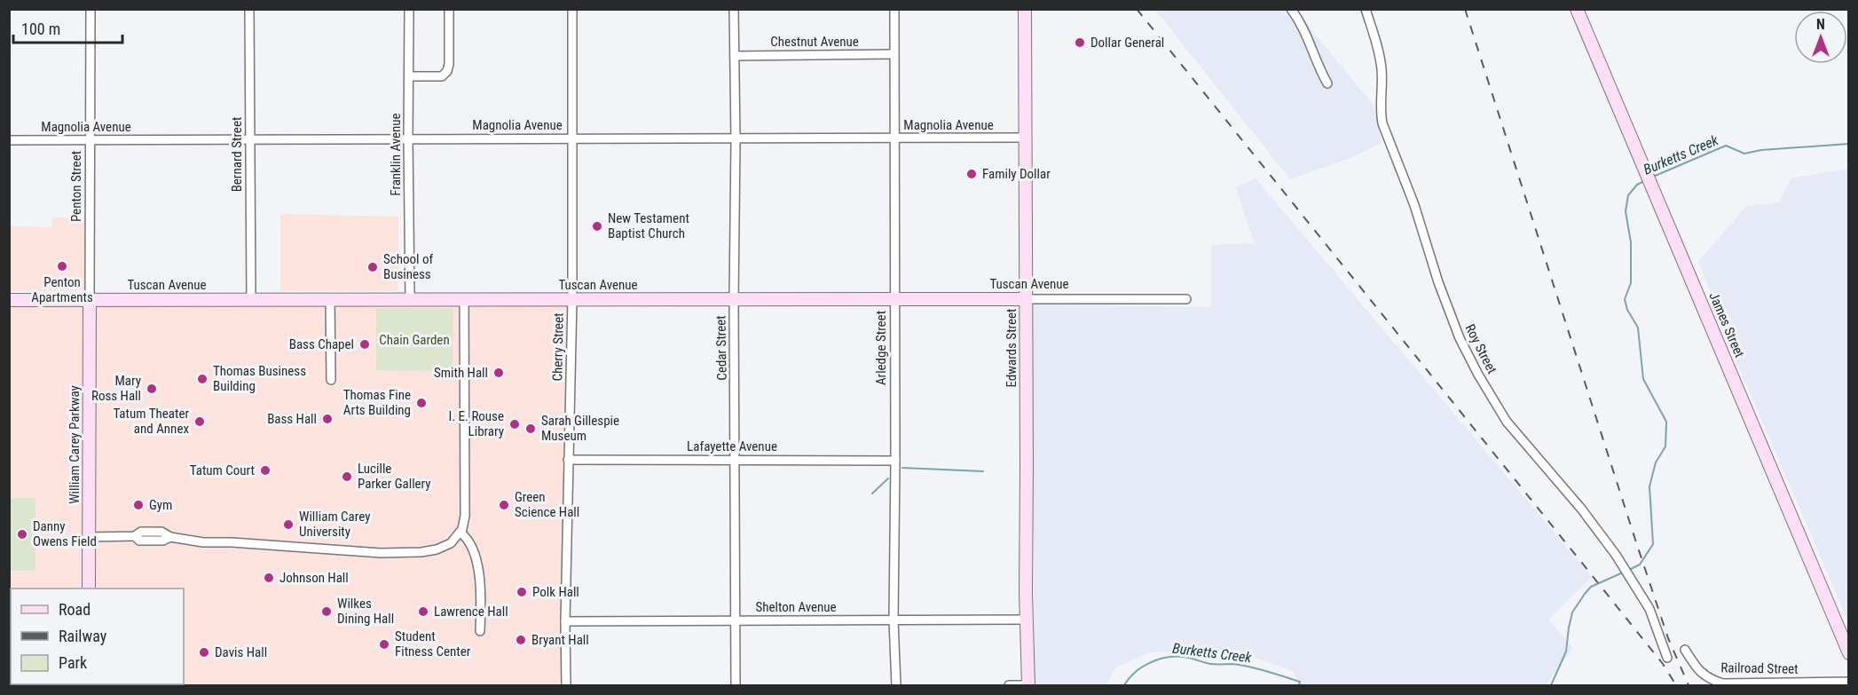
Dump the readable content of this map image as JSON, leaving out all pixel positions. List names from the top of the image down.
{
  "streets": {
    "main road": [
      "Tuscan Avenue",
      "James Street",
      "Edwards Street",
      "William Carey Parkway"
    ],
    "street": [
      "Chestnut Avenue",
      "Magnolia Avenue",
      "Bernard Street",
      "Franklin Avenue",
      "Penton Street",
      "Cherry Street",
      "Cedar Street",
      "Arledge Street",
      "Roy Street",
      "Lafayette Avenue",
      "Shelton Avenue",
      "Railroad Street"
    ]
  },
  "crossings": [
    ["Chestnut Avenue", "Cedar Street"],
    ["Chestnut Avenue", "Arledge Street"],
    ["Magnolia Avenue", "Bernard Street"],
    ["Magnolia Avenue", "Franklin Avenue"],
    ["Magnolia Avenue", "Penton Street"],
    ["Magnolia Avenue", "Cherry Street"],
    ["Magnolia Avenue", "Cedar Street"],
    ["Magnolia Avenue", "Arledge Street"],
    ["Magnolia Avenue", "Edwards Street"],
    ["Bernard Street", "Tuscan Avenue"],
    ["Franklin Avenue", "Tuscan Avenue"],
    ["Penton Street", "Tuscan Avenue"],
    ["Penton Street", "William Carey Parkway"],
    ["Tuscan Avenue", "Cherry Street"],
    ["Tuscan Avenue", "Cedar Street"],
    ["Tuscan Avenue", "Arledge Street"],
    ["Tuscan Avenue", "Edwards Street"],
    ["Tuscan Avenue", "William Carey Parkway"],
    ["Cherry Street", "Lafayette Avenue"],
    ["Cherry Street", "Shelton Avenue"],
    ["Cedar Street", "Lafayette Avenue"],
    ["Cedar Street", "Shelton Avenue"],
    ["Arledge Street", "Lafayette Avenue"],
    ["Arledge Street", "Shelton Avenue"],
    ["Edwards Street", "Shelton Avenue"]
  ],
  "water": ["Burketts Creek"],
  "parks": ["Chain Garden"],
  "places": [
    "Dollar General",
    "Family Dollar",
    "New Testament Baptist Church",
    "Penton Apartments",
    "School of Business",
    "Bass Chapel",
    "Smith Hall",
    "Thomas Business Building",
    "Mary Ross Hall",
    "Thomas Fine Arts Building",
    "Bass Hall",
    "Tatum Theater and Annex",
    "I. E. Rouse Library",
    "Sarah Gillespie Museum",
    "Tatum Court",
    "Lucille Parker Gallery",
    "Gym",
    "Green Science Hall",
    "William Carey University",
    "Danny Owens Field",
    "Johnson Hall",
    "Polk Hall",
    "Wilkes Dining Hall",
    "Lawrence Hall",
    "Bryant Hall",
    "Student Fitness Center",
    "Davis Hall"
  ],
  "legend": ["Road", "Railway", "Park"],
  "scale_bar": "100 m",
  "north": "top"
}
